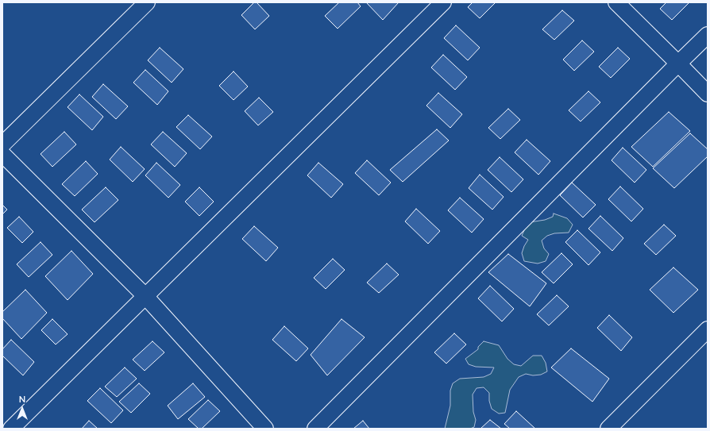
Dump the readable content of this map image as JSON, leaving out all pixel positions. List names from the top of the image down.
{
  "north": "top"
}
